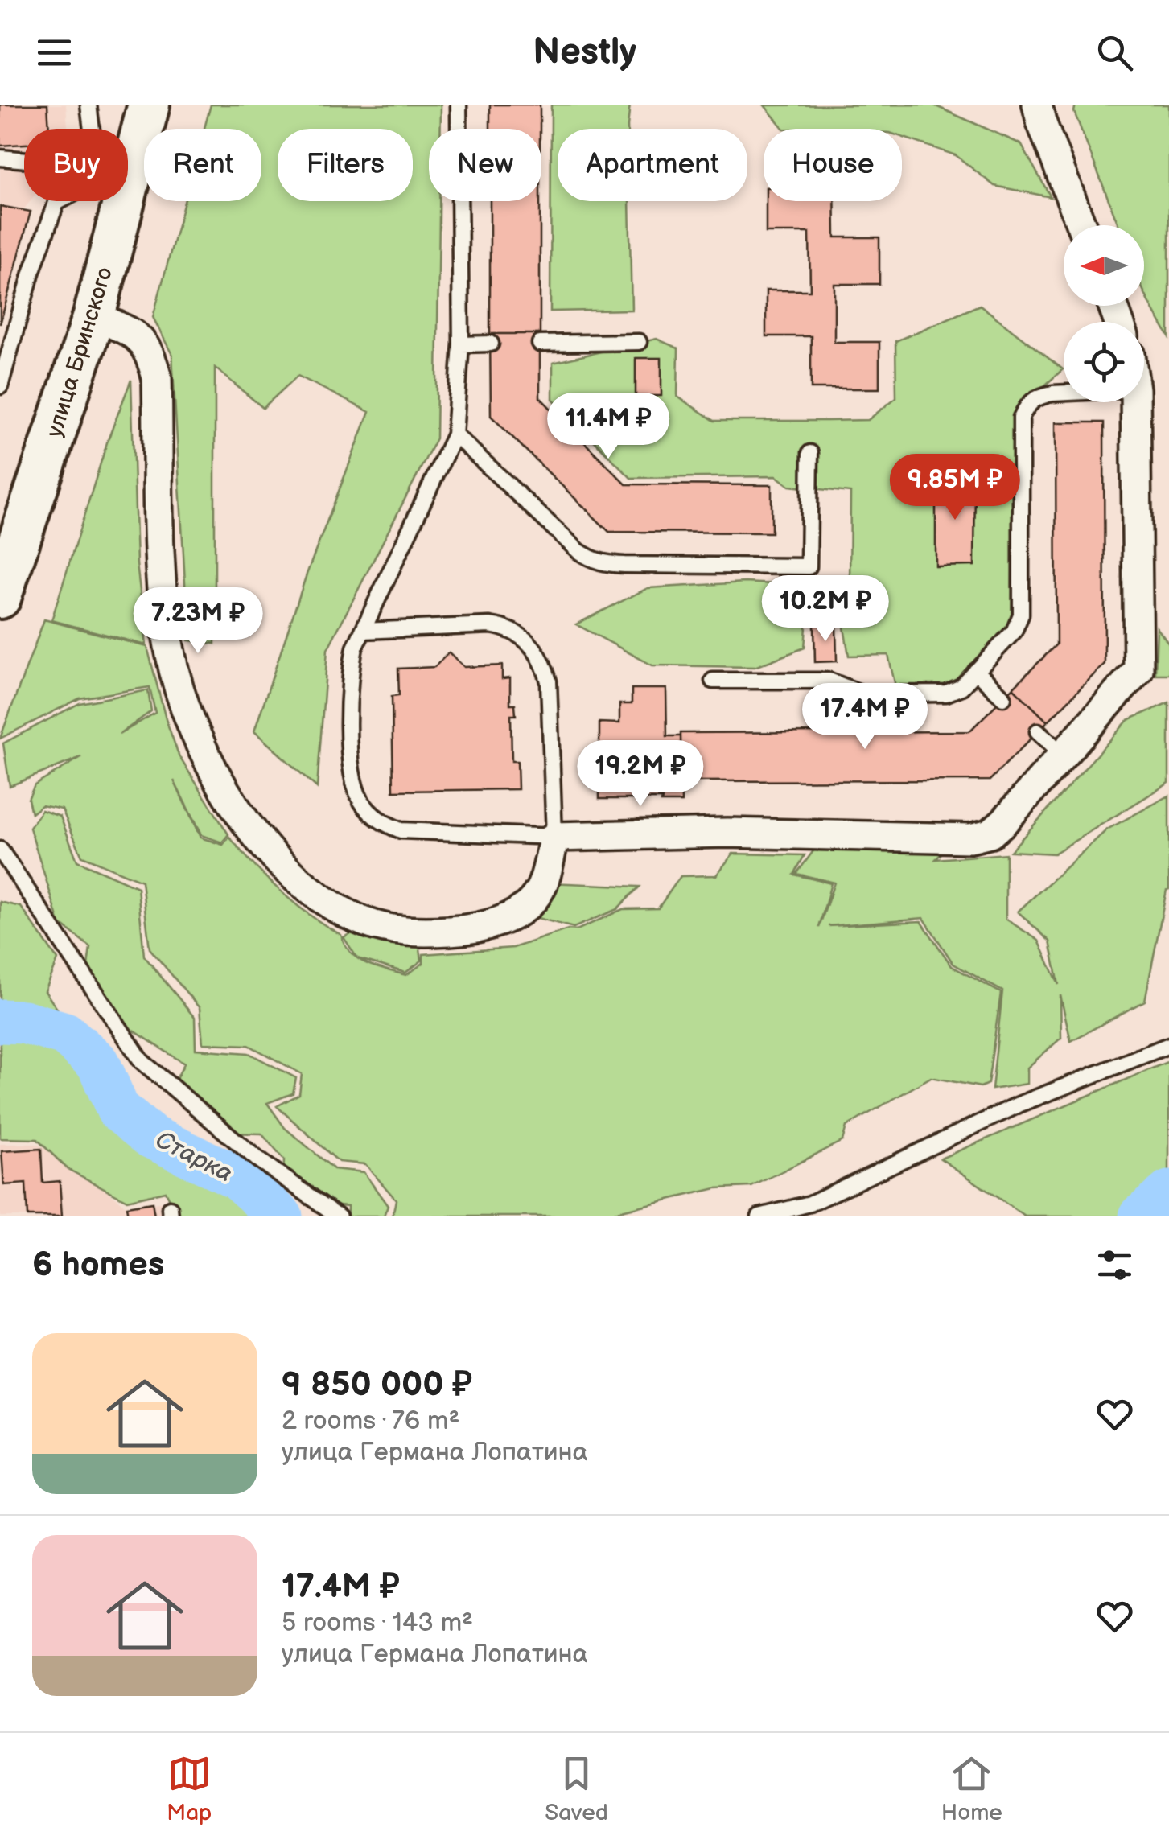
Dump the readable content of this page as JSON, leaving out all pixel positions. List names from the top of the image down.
{
  "streets": {
    "main road": ["улица Бринского"]
  },
  "water": ["Старка"],
  "north": "left",
  "page": {
    "header": "Nestly",
    "chip": [
      "Buy",
      "Rent",
      "Filters",
      "New",
      "Apartment",
      "House"
    ],
    "price": [
      "11.4M ₽",
      "9.85M ₽",
      "10.2M ₽",
      "7.23M ₽",
      "17.4M ₽",
      "19.2M ₽"
    ],
    "heading": "6 homes",
    "list": [
      {
        "name": "9 850 000 ₽",
        "note": "2 rooms · 76 m² · улица Германа Лопатина"
      },
      {
        "name": "17.4M ₽",
        "note": "5 rooms · 143 m² · улица Германа Лопатина"
      }
    ],
    "tabs": ["Map", "Saved", "Home"]
  }
}
